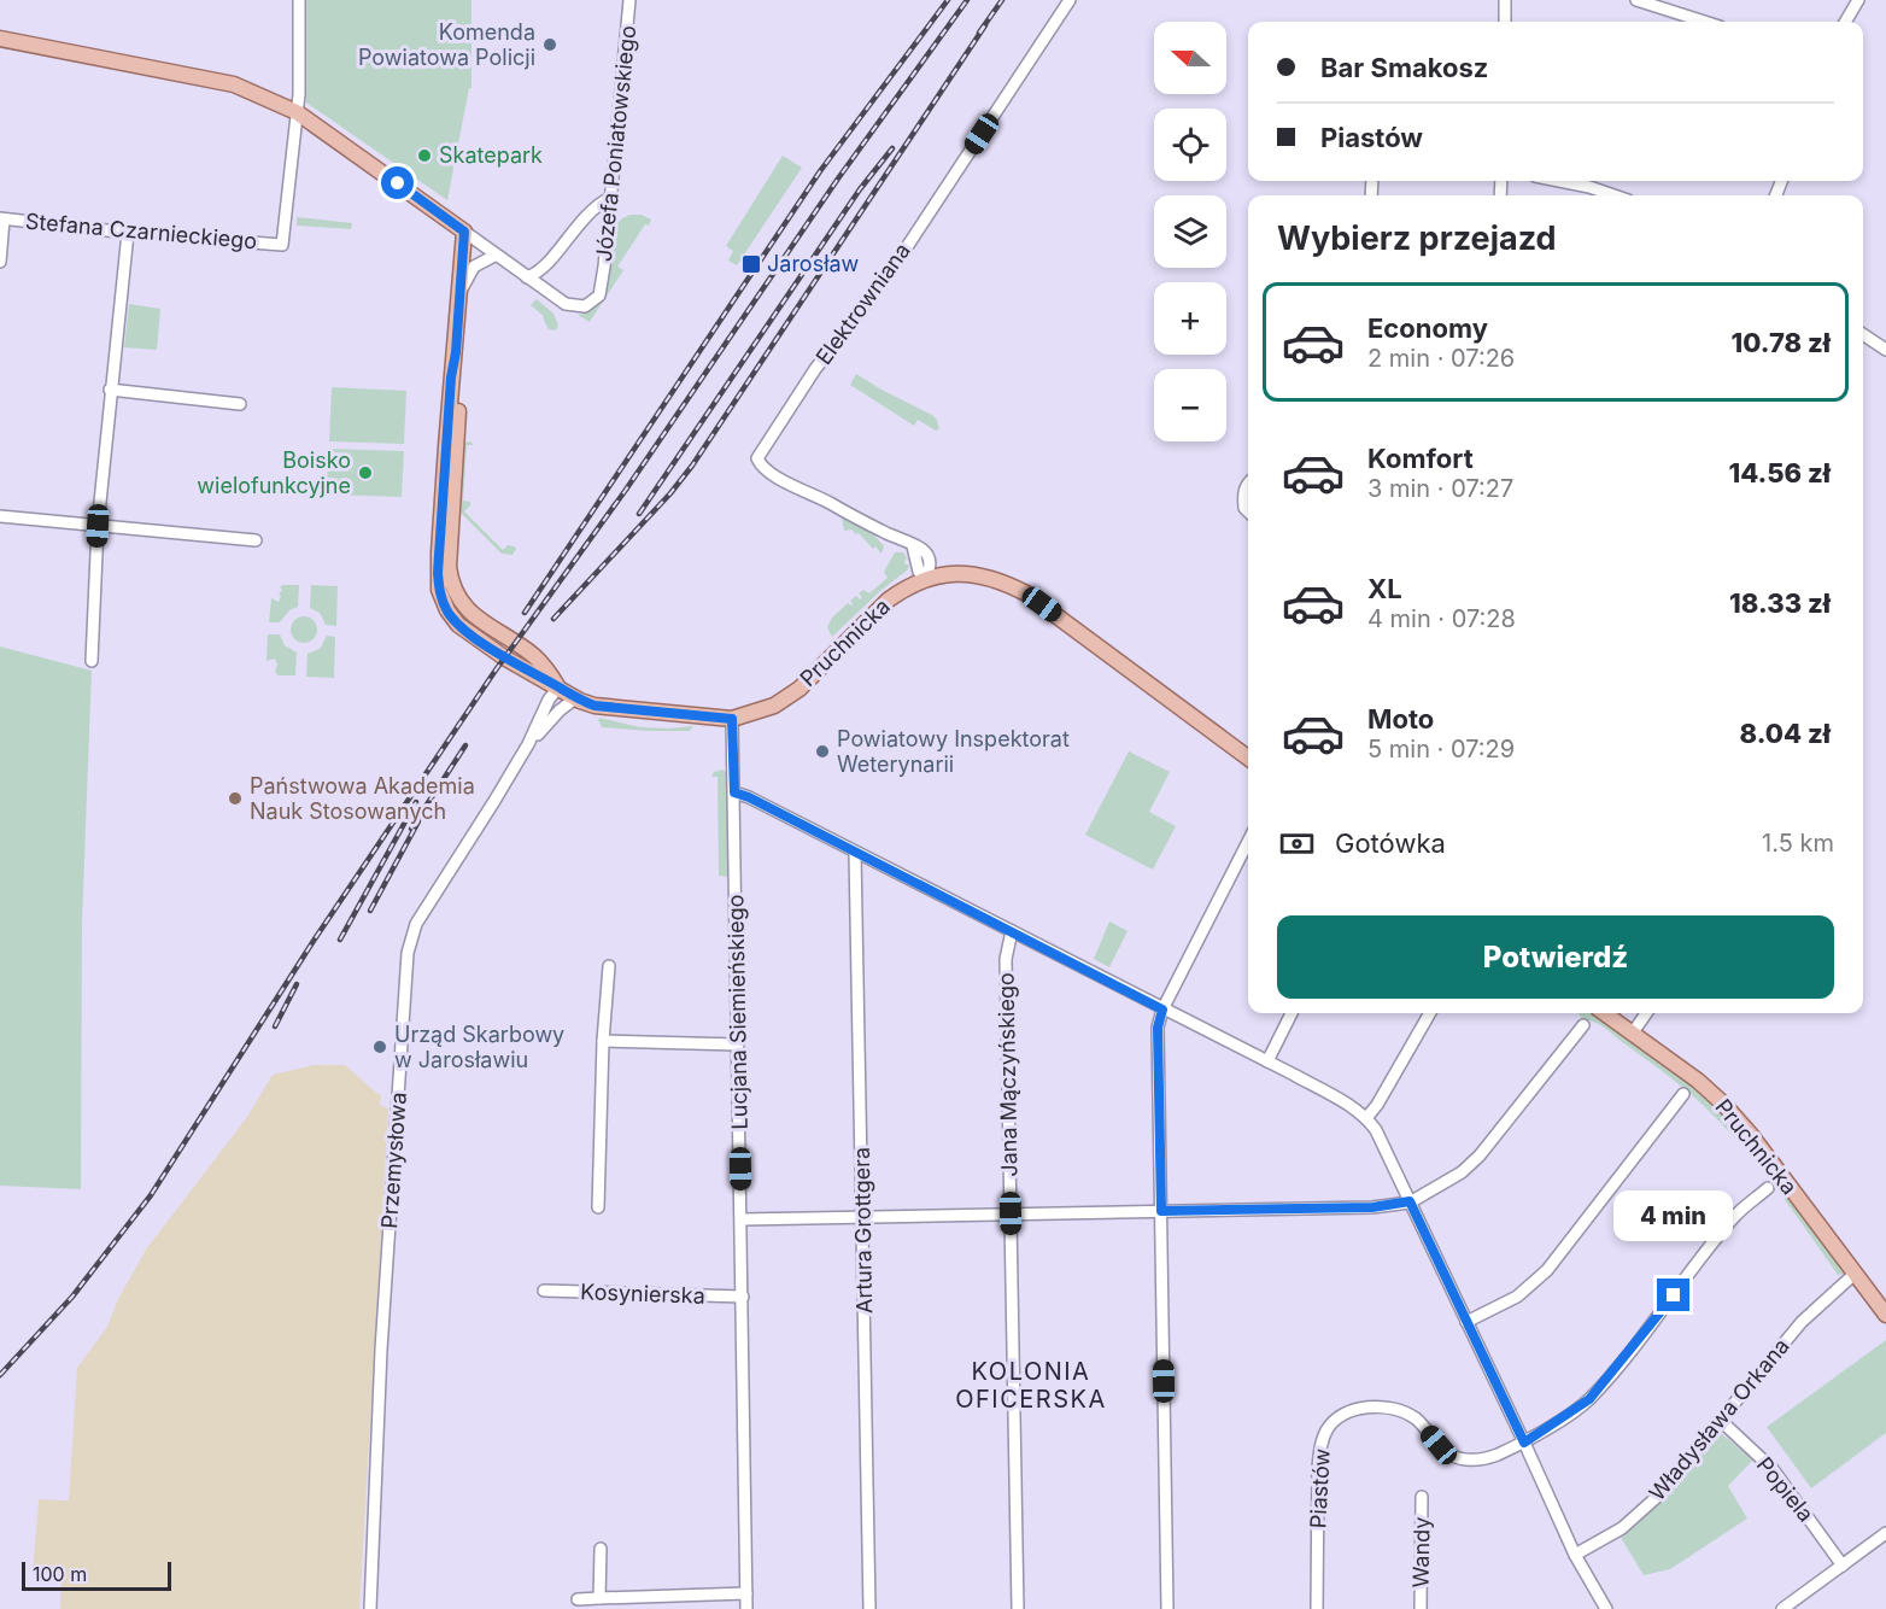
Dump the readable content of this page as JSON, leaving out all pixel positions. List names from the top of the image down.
{
  "streets": {
    "main road": ["Pruchnicka"],
    "street": [
      "Józefa Poniatowskiego",
      "Stefana Czarnieckiego",
      "Elektrowniana",
      "Lucjana Siemieńskiego",
      "Jana Mączyńskiego",
      "Przemysłowa",
      "Artura Grottgera",
      "Kosynierska",
      "Władysława Orkana",
      "Piastów",
      "Popiela",
      "Wandy"
    ]
  },
  "crossings": [
    ["Elektrowniana", "Pruchnicka"],
    ["Pruchnicka", "Lucjana Siemieńskiego"],
    ["Pruchnicka", "Władysława Orkana"],
    ["Lucjana Siemieńskiego", "Kosynierska"],
    ["Władysława Orkana", "Popiela"]
  ],
  "districts": ["KOLONIA OFICERSKA"],
  "places": {
    "other": [
      "Komenda Powiatowa Policji",
      "Skatepark",
      "Boisko wielofunkcyjne",
      "Powiatowy Inspektorat Weterynarii",
      "Państwowa Akademia Nauk Stosowanych",
      "Urząd Skarbowy w Jarosławiu"
    ],
    "transit": ["Jarosław"]
  },
  "scale_bar": "100 m",
  "north": "left",
  "page": {
    "map_buttons": ["+", "−"],
    "banner": ["Bar Smakosz", "Piastów"],
    "heading": "Wybierz przejazd",
    "list": [
      {
        "name": "Economy",
        "note": "2 min · 07:26",
        "value": "10.78 zł"
      },
      {
        "name": "Komfort",
        "note": "3 min · 07:27",
        "value": "14.56 zł"
      },
      {
        "name": "XL",
        "note": "4 min · 07:28",
        "value": "18.33 zł"
      },
      {
        "name": "Moto",
        "note": "5 min · 07:29",
        "value": "8.04 zł"
      }
    ],
    "pay": ["Gotówka", "1.5 km"],
    "buttons": "Potwierdź",
    "bubble": "4 min",
    "scale": "100 m"
  }
}
